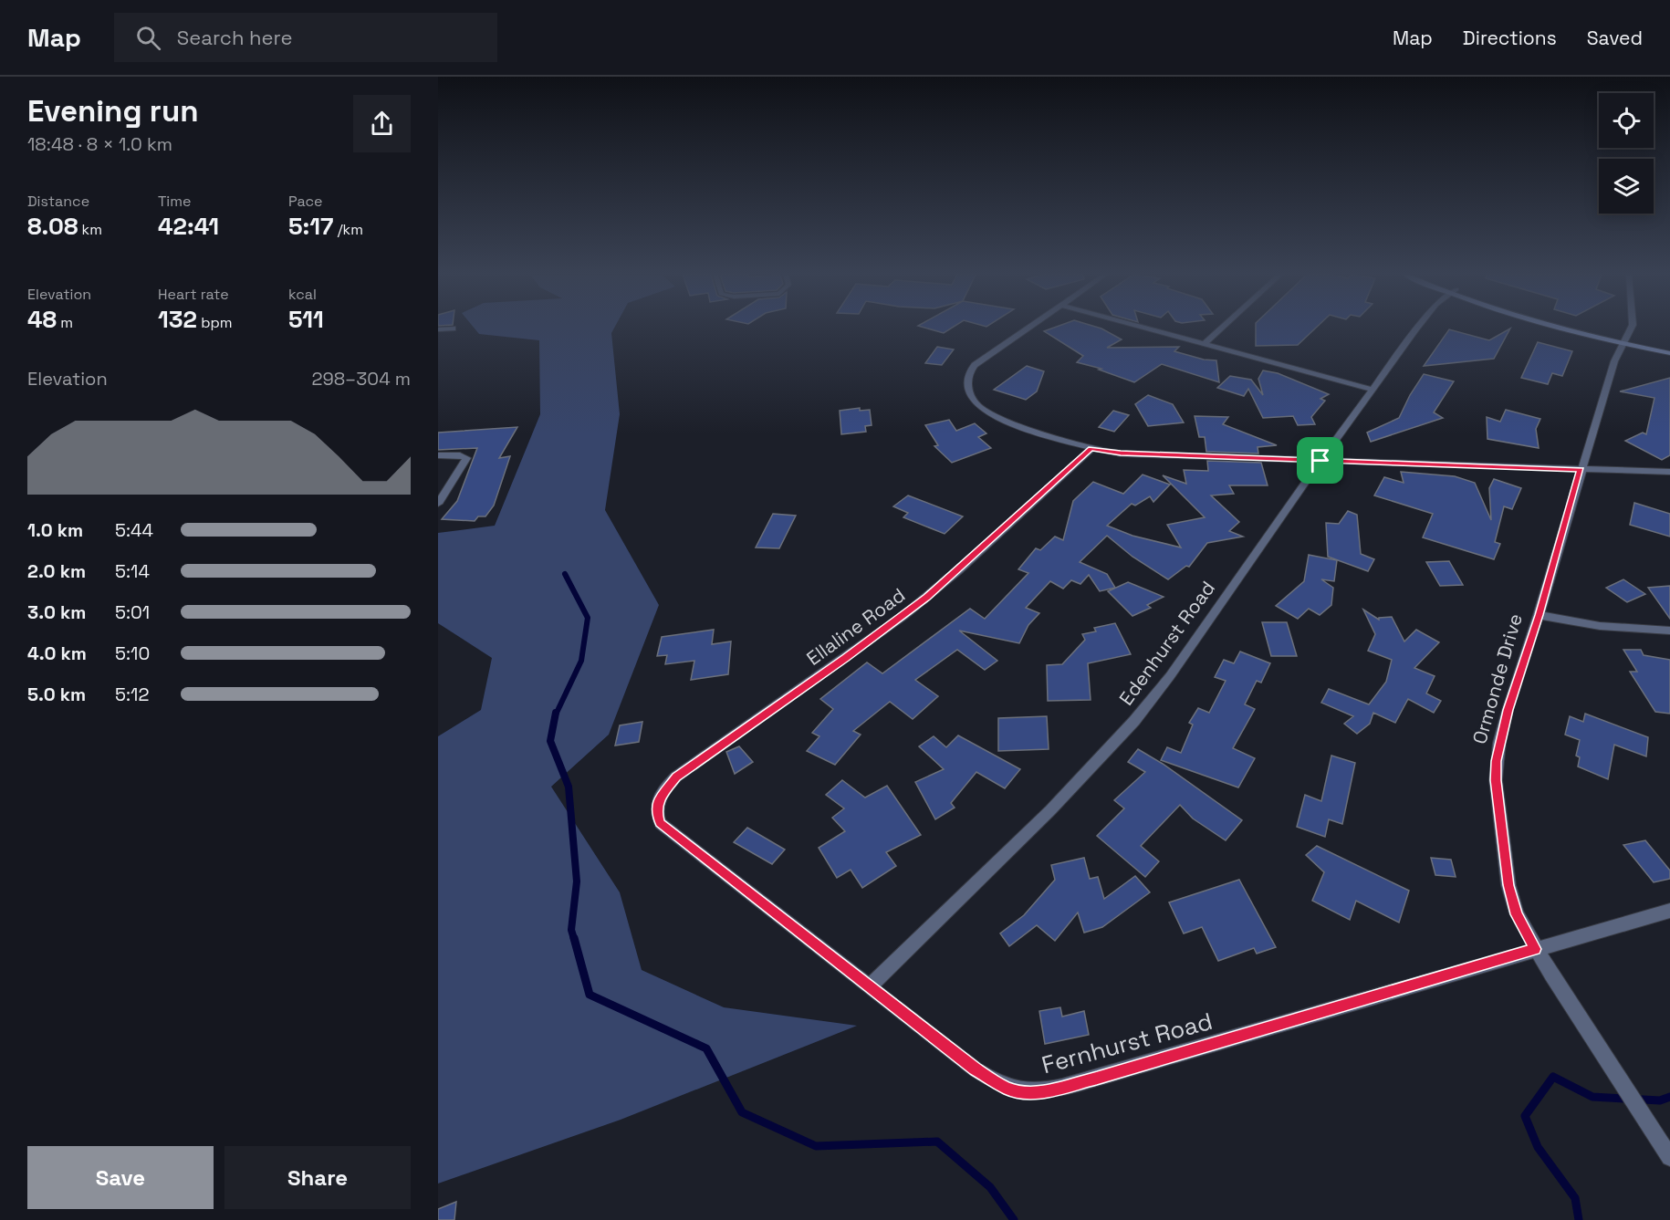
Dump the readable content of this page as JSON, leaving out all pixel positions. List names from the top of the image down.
{
  "streets": {
    "street": [
      "Ellaline Road",
      "Edenhurst Road",
      "Ormonde Drive",
      "Fernhurst Road"
    ]
  },
  "crossings": [
    ["Ellaline Road", "Fernhurst Road"],
    ["Edenhurst Road", "Fernhurst Road"],
    ["Ormonde Drive", "Fernhurst Road"]
  ],
  "page": {
    "header": "Map",
    "search": "Search here",
    "nav": ["Map", "Directions", "Saved"],
    "heading": ["Evening run", "18:48 · 8 × 1.0 km"],
    "stats": [
      ["Distance", "8.08 km"],
      ["Time", "42:41"],
      ["Pace", "5:17 /km"],
      ["Elevation", "48 m"],
      ["Heart rate", "132 bpm"],
      ["kcal", "511"]
    ],
    "chart": ["Elevation", "298–304 m"],
    "list": [
      {
        "name": "1.0 km",
        "note": "5:44"
      },
      {
        "name": "2.0 km",
        "note": "5:14"
      },
      {
        "name": "3.0 km",
        "note": "5:01"
      },
      {
        "name": "4.0 km",
        "note": "5:10"
      },
      {
        "name": "5.0 km",
        "note": "5:12"
      }
    ],
    "buttons": ["Save", "Share"]
  }
}
